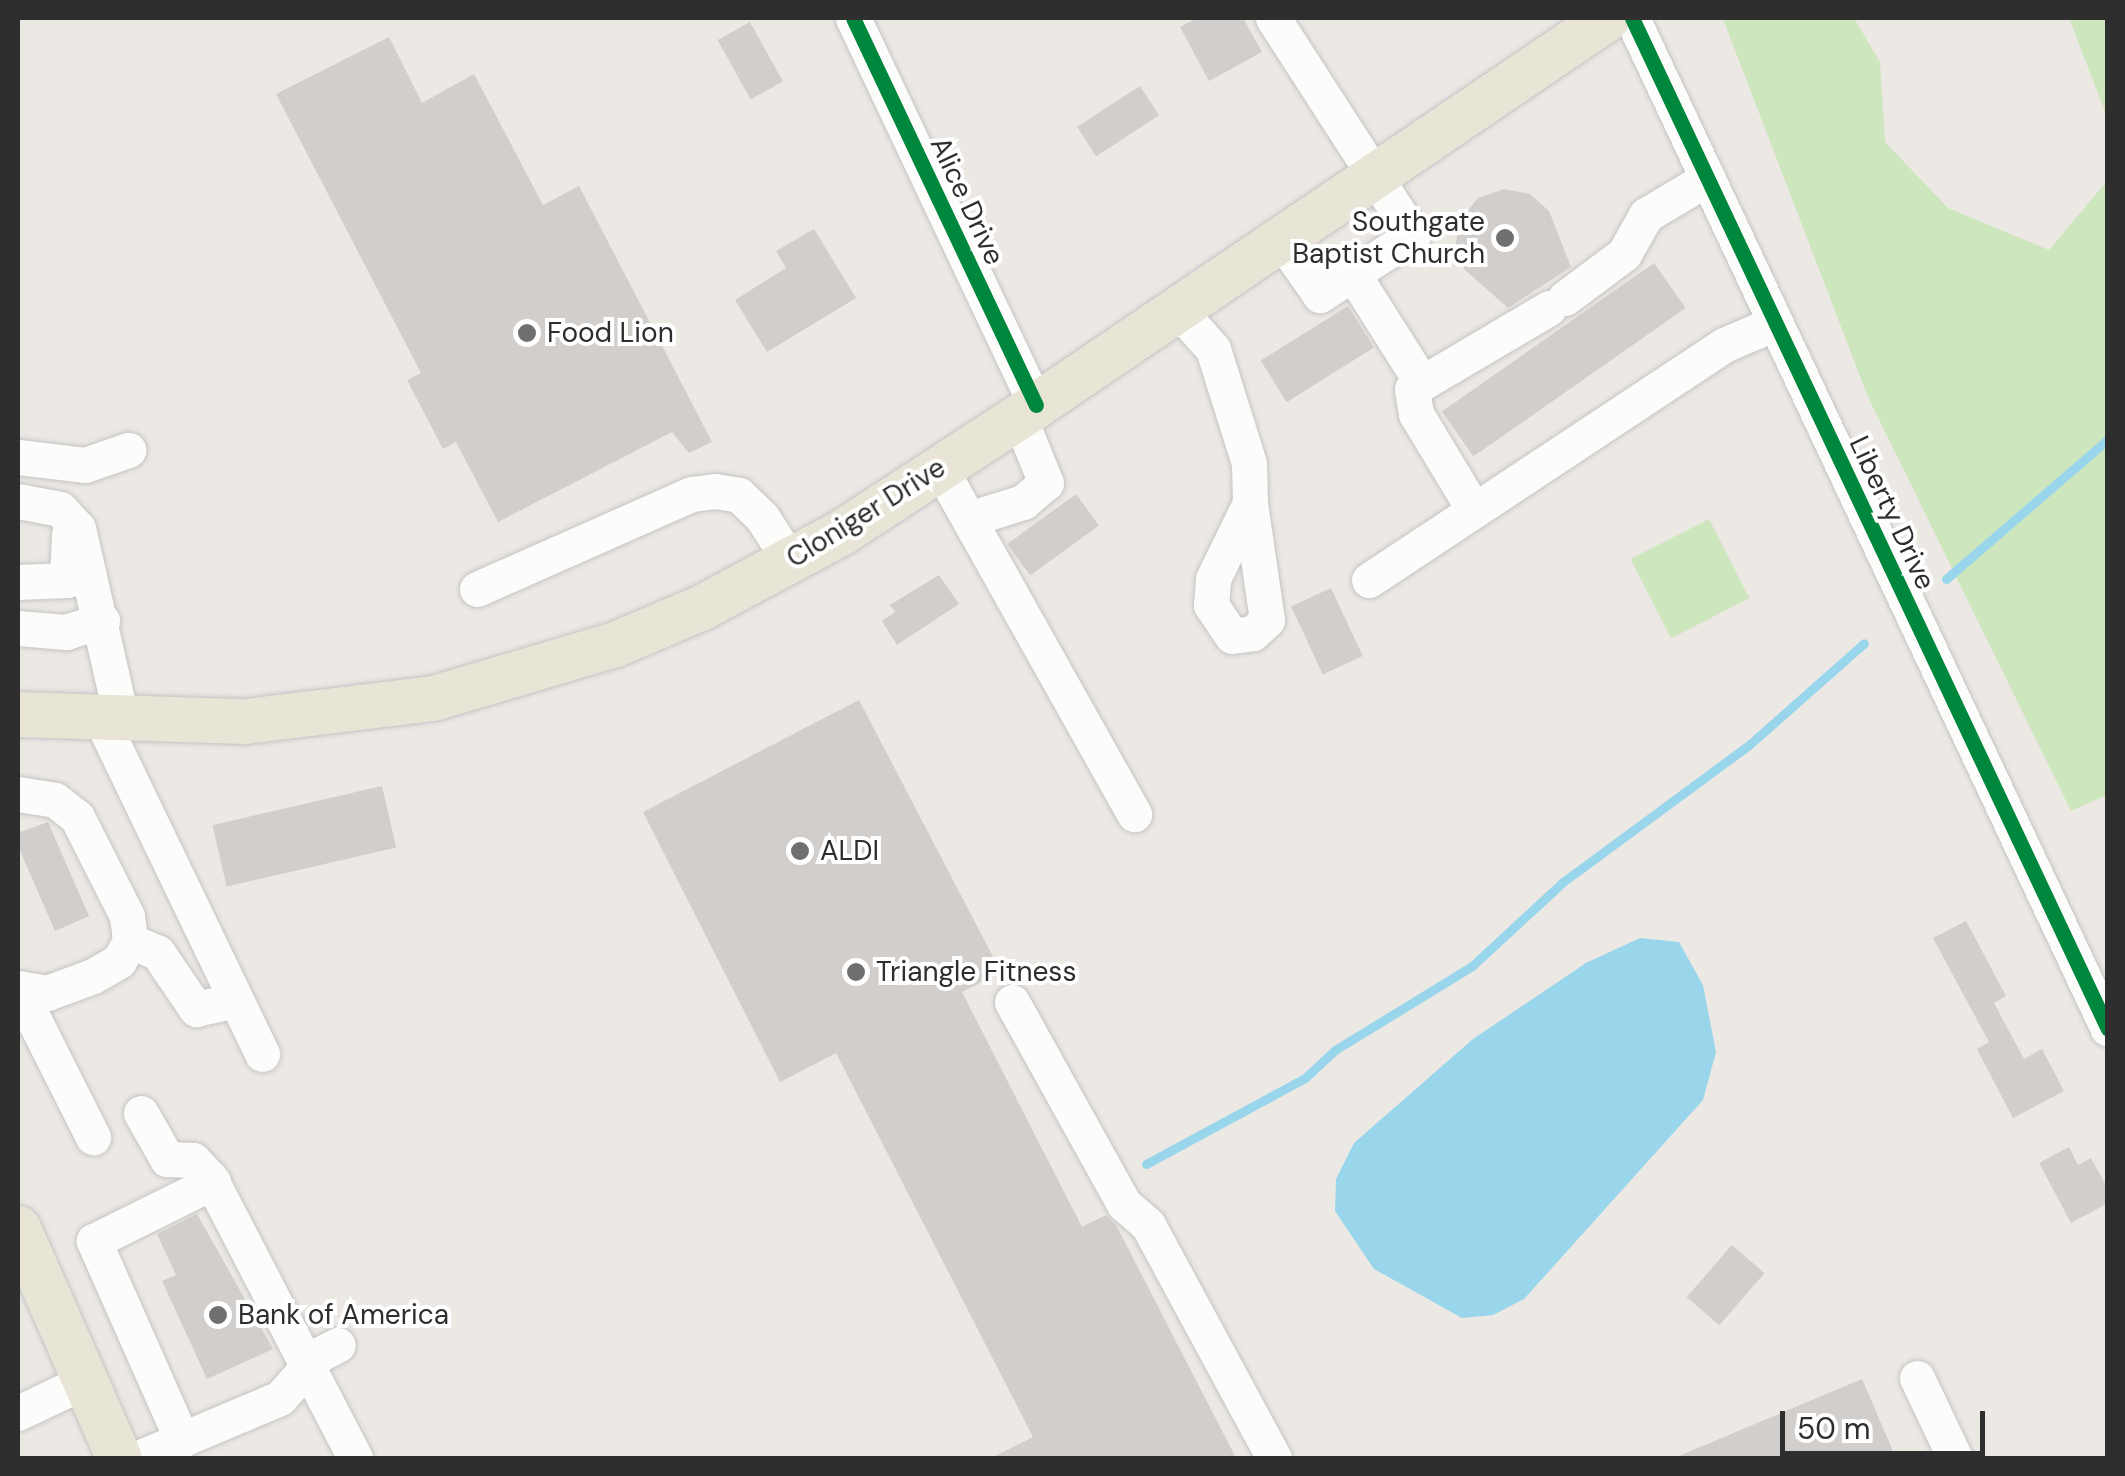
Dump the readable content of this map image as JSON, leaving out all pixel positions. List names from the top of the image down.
{
  "streets": {
    "main road": ["Cloniger Drive"],
    "street": ["Alice Drive", "Liberty Drive"]
  },
  "crossings": [
    ["Alice Drive", "Cloniger Drive"]
  ],
  "places": [
    "Southgate Baptist Church",
    "Food Lion",
    "ALDI",
    "Triangle Fitness",
    "Bank of America"
  ],
  "scale_bar": "50 m"
}
